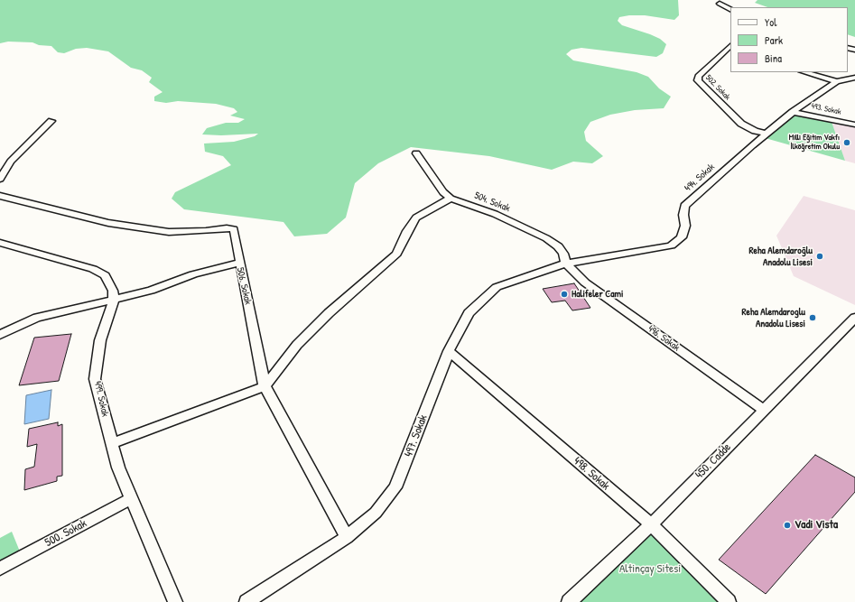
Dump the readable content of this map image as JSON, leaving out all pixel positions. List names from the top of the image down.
{
  "streets": {
    "street": [
      "502. Sokak",
      "493. Sokak",
      "494. Sokak",
      "504. Sokak",
      "506. Sokak",
      "496. Sokak",
      "499. Sokak",
      "497. Sokak",
      "450. Cadde",
      "498. Sokak",
      "500. Sokak"
    ]
  },
  "crossings": [
    ["502. Sokak", "494. Sokak"],
    ["493. Sokak", "494. Sokak"],
    ["494. Sokak", "504. Sokak"],
    ["494. Sokak", "496. Sokak"],
    ["494. Sokak", "497. Sokak"],
    ["504. Sokak", "496. Sokak"],
    ["504. Sokak", "497. Sokak"],
    ["506. Sokak", "499. Sokak"],
    ["506. Sokak", "497. Sokak"],
    ["496. Sokak", "497. Sokak"],
    ["496. Sokak", "450. Cadde"],
    ["499. Sokak", "500. Sokak"],
    ["497. Sokak", "498. Sokak"],
    ["450. Cadde", "498. Sokak"]
  ],
  "parks": ["Altinçay Sitesi"],
  "places": [
    "Milli Eğitim Vakfı İlköğretim Okulu",
    "Reha Alemdaroğlu Anadolu Lisesi",
    "Halifeler Cami",
    "Reha Alemdaroglu Anadolu Lisesi",
    "Vadi Vista"
  ],
  "legend": ["Yol", "Park", "Bina"]
}
